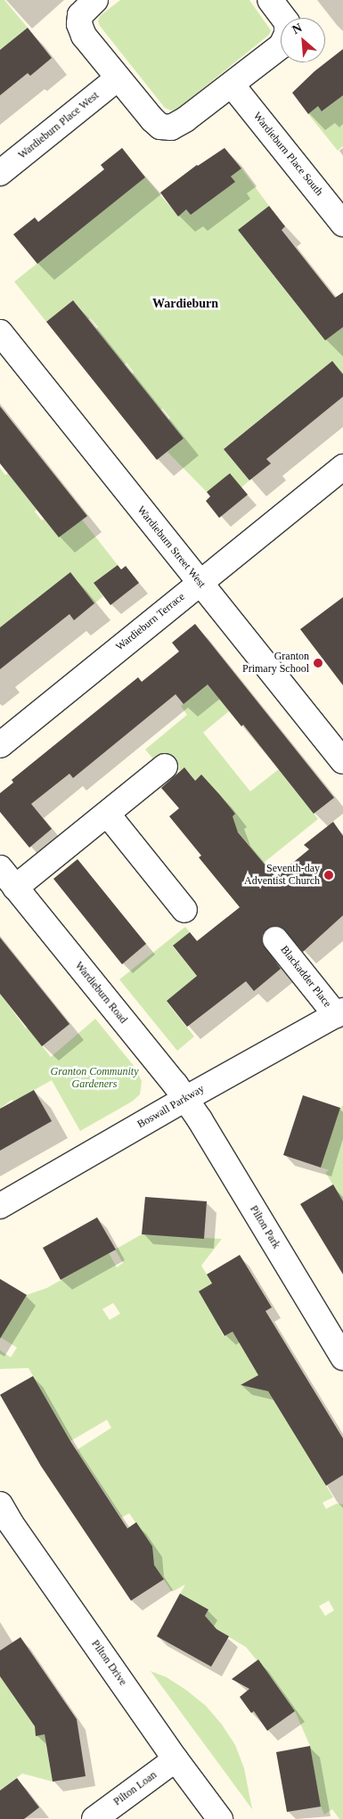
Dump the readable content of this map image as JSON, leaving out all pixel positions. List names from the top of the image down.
{
  "streets": {
    "street": [
      "Wardieburn Place West",
      "Wardieburn Place South",
      "Wardieburn Street West",
      "Wardieburn Terrace",
      "Blackadder Place",
      "Wardieburn Road",
      "Boswall Parkway",
      "Pilton Park",
      "Pilton Drive",
      "Pilton Loan"
    ]
  },
  "crossings": [
    ["Wardieburn Street West", "Wardieburn Terrace"],
    ["Blackadder Place", "Boswall Parkway"],
    ["Wardieburn Road", "Boswall Parkway"],
    ["Wardieburn Road", "Pilton Park"],
    ["Boswall Parkway", "Pilton Park"],
    ["Pilton Drive", "Pilton Loan"]
  ],
  "districts": ["Wardieburn"],
  "parks": ["Granton Community Gardeners"],
  "places": ["Granton Primary School", "Seventh-day Adventist Church"],
  "north": "top left"
}
